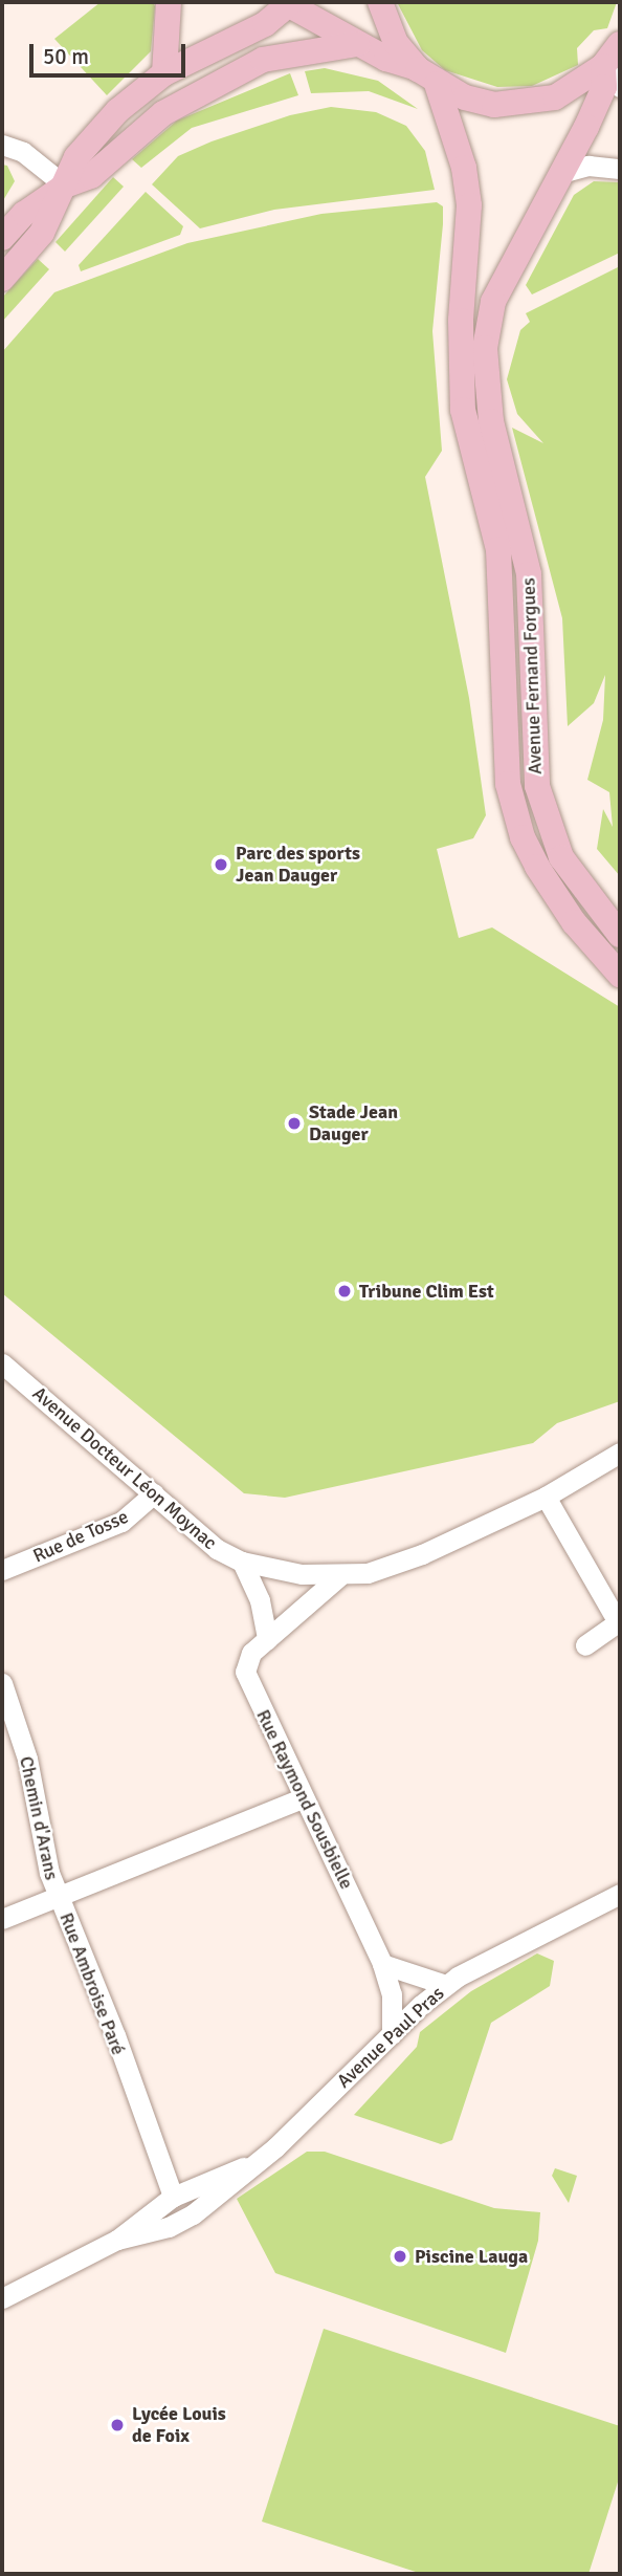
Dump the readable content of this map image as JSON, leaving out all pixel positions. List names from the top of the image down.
{
  "streets": {
    "main road": ["Avenue Fernand Forgues"],
    "street": [
      "Avenue Docteur Léon Moynac",
      "Rue de Tosse",
      "Rue Raymond Sousbielle",
      "Chemin d'Arans",
      "Rue Ambroise Paré",
      "Avenue Paul Pras"
    ]
  },
  "crossings": [
    ["Avenue Docteur Léon Moynac", "Rue de Tosse"],
    ["Avenue Docteur Léon Moynac", "Rue Raymond Sousbielle"],
    ["Rue Raymond Sousbielle", "Rue Ambroise Paré"],
    ["Rue Raymond Sousbielle", "Avenue Paul Pras"],
    ["Chemin d'Arans", "Rue Ambroise Paré"],
    ["Rue Ambroise Paré", "Avenue Paul Pras"]
  ],
  "places": [
    "Parc des sports Jean Dauger",
    "Stade Jean Dauger",
    "Tribune Clim Est",
    "Piscine Lauga",
    "Lycée Louis de Foix"
  ],
  "scale_bar": "50 m"
}
